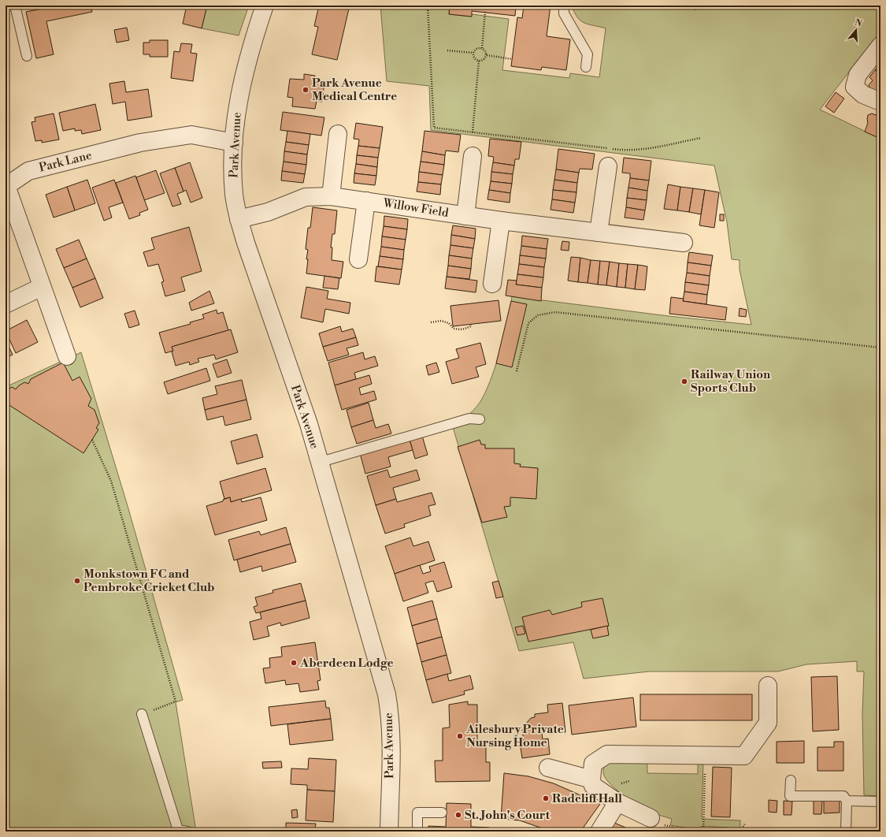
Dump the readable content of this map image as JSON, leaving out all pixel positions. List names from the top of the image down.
{
  "streets": {
    "street": ["Park Avenue", "Park Lane", "Willow Field"]
  },
  "crossings": [
    ["Park Avenue", "Park Lane"],
    ["Park Avenue", "Willow Field"]
  ],
  "places": [
    "Park Avenue Medical Centre",
    "Railway Union Sports Club",
    "Monkstown FC and Pembroke Cricket Club",
    "Aberdeen Lodge",
    "Ailesbury Private Nursing Home",
    "Radcliff Hall",
    "St. John's Court"
  ],
  "north": "top"
}
